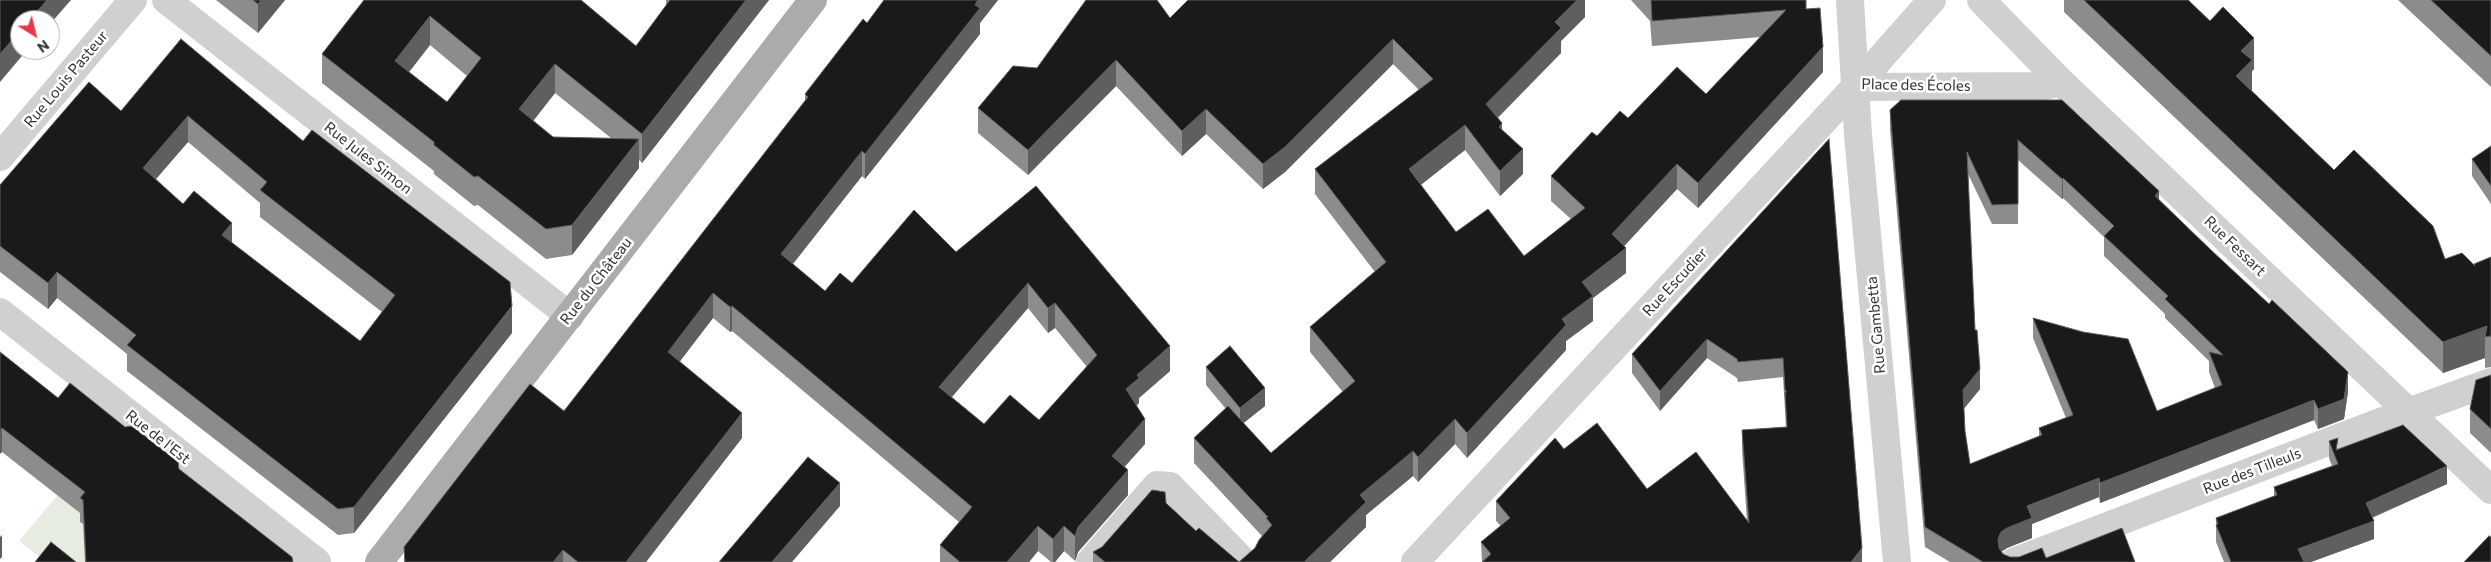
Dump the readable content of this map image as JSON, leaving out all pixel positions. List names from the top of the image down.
{
  "streets": {
    "main road": ["Rue du Château"],
    "street": [
      "Rue Louis Pasteur",
      "Place des Écoles",
      "Rue Jules Simon",
      "Rue Fessart",
      "Rue Escudier",
      "Rue Gambetta",
      "Rue de l'Est",
      "Rue des Tilleuls"
    ]
  },
  "crossings": [
    ["Place des Écoles", "Rue Fessart"],
    ["Place des Écoles", "Rue Escudier"],
    ["Place des Écoles", "Rue Gambetta"],
    ["Rue Jules Simon", "Rue du Château"],
    ["Rue Fessart", "Rue des Tilleuls"],
    ["Rue Escudier", "Rue Gambetta"]
  ],
  "north": "bottom right"
}
